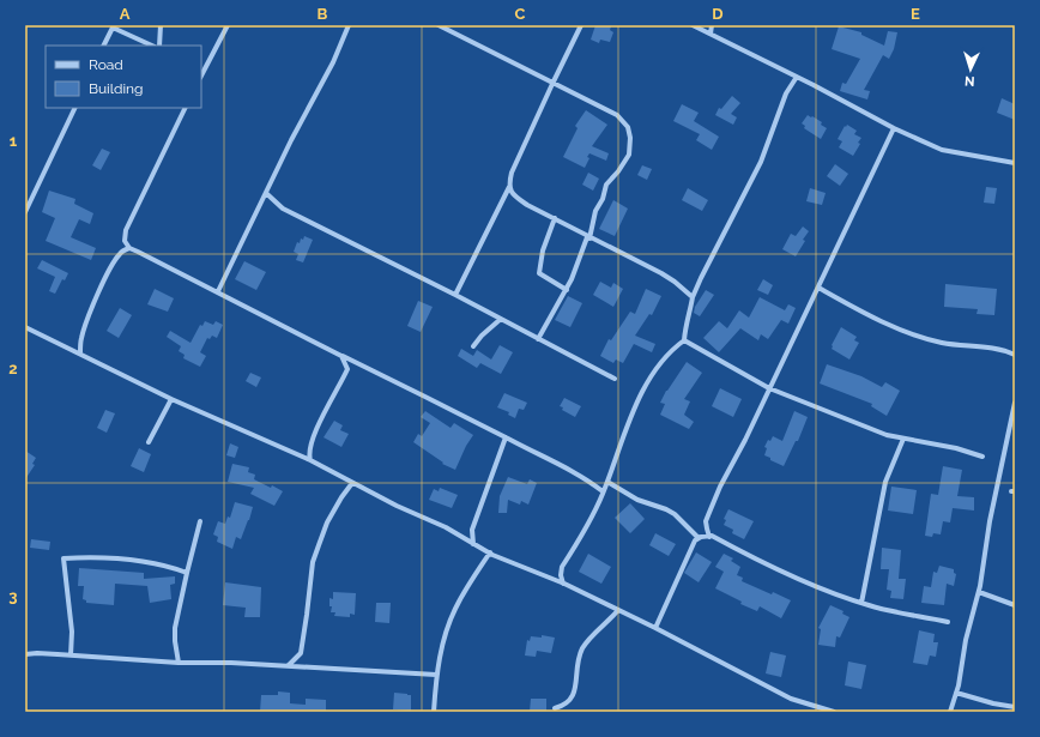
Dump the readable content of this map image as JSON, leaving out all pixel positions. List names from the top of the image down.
{
  "legend": ["Road", "Building"],
  "north": "bottom",
  "grid": {
    "columns": [
      "A",
      "B",
      "C",
      "D",
      "E"
    ],
    "rows": ["1", "2", "3"]
  }
}
